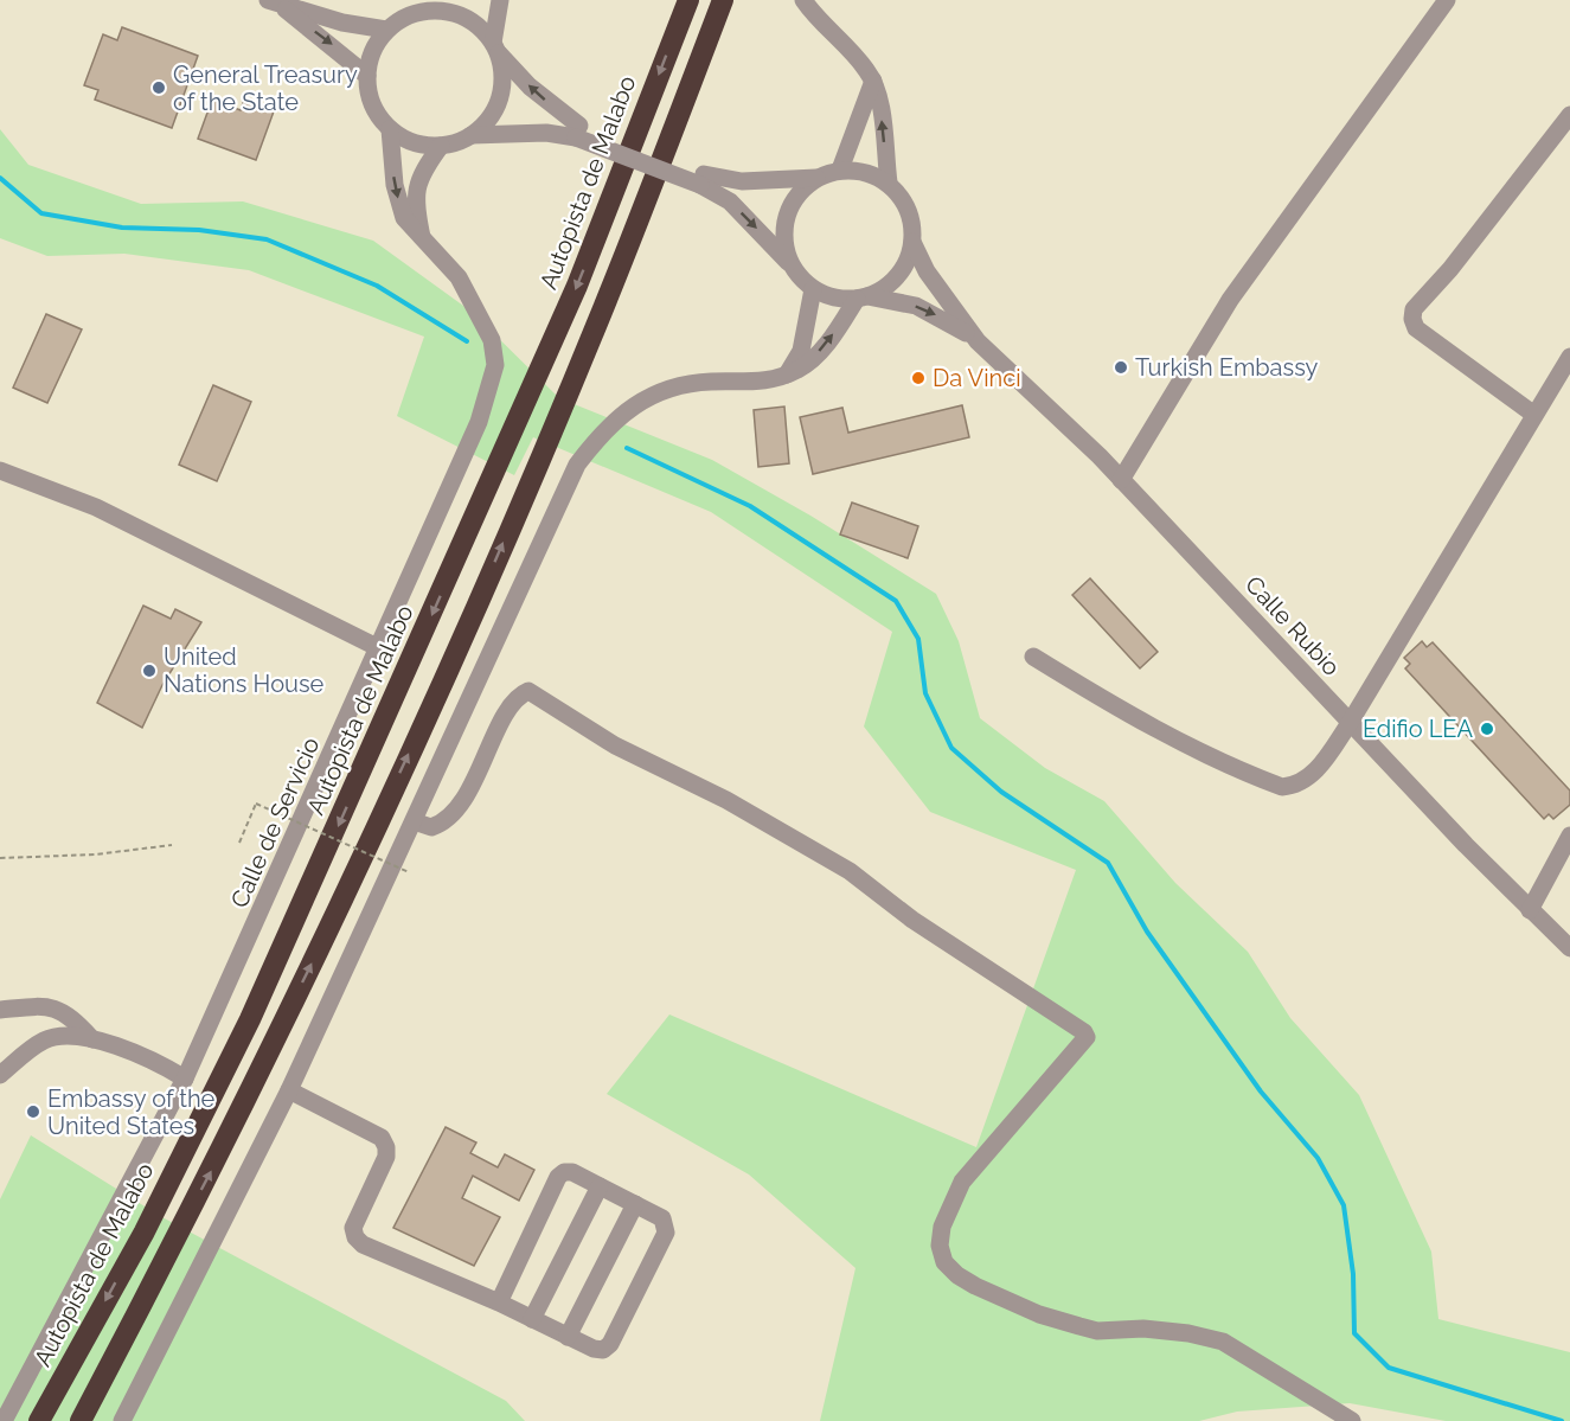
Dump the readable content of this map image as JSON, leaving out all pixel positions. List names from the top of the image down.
{
  "streets": {
    "highway": ["Autopista de Malabo"],
    "street": ["Calle Rubio", "Calle de Servicio"]
  },
  "places": [
    "General Treasury of the State",
    "Turkish Embassy",
    "Da Vinci",
    "United Nations House",
    "Edifio LEA",
    "Embassy of the United States"
  ]
}
